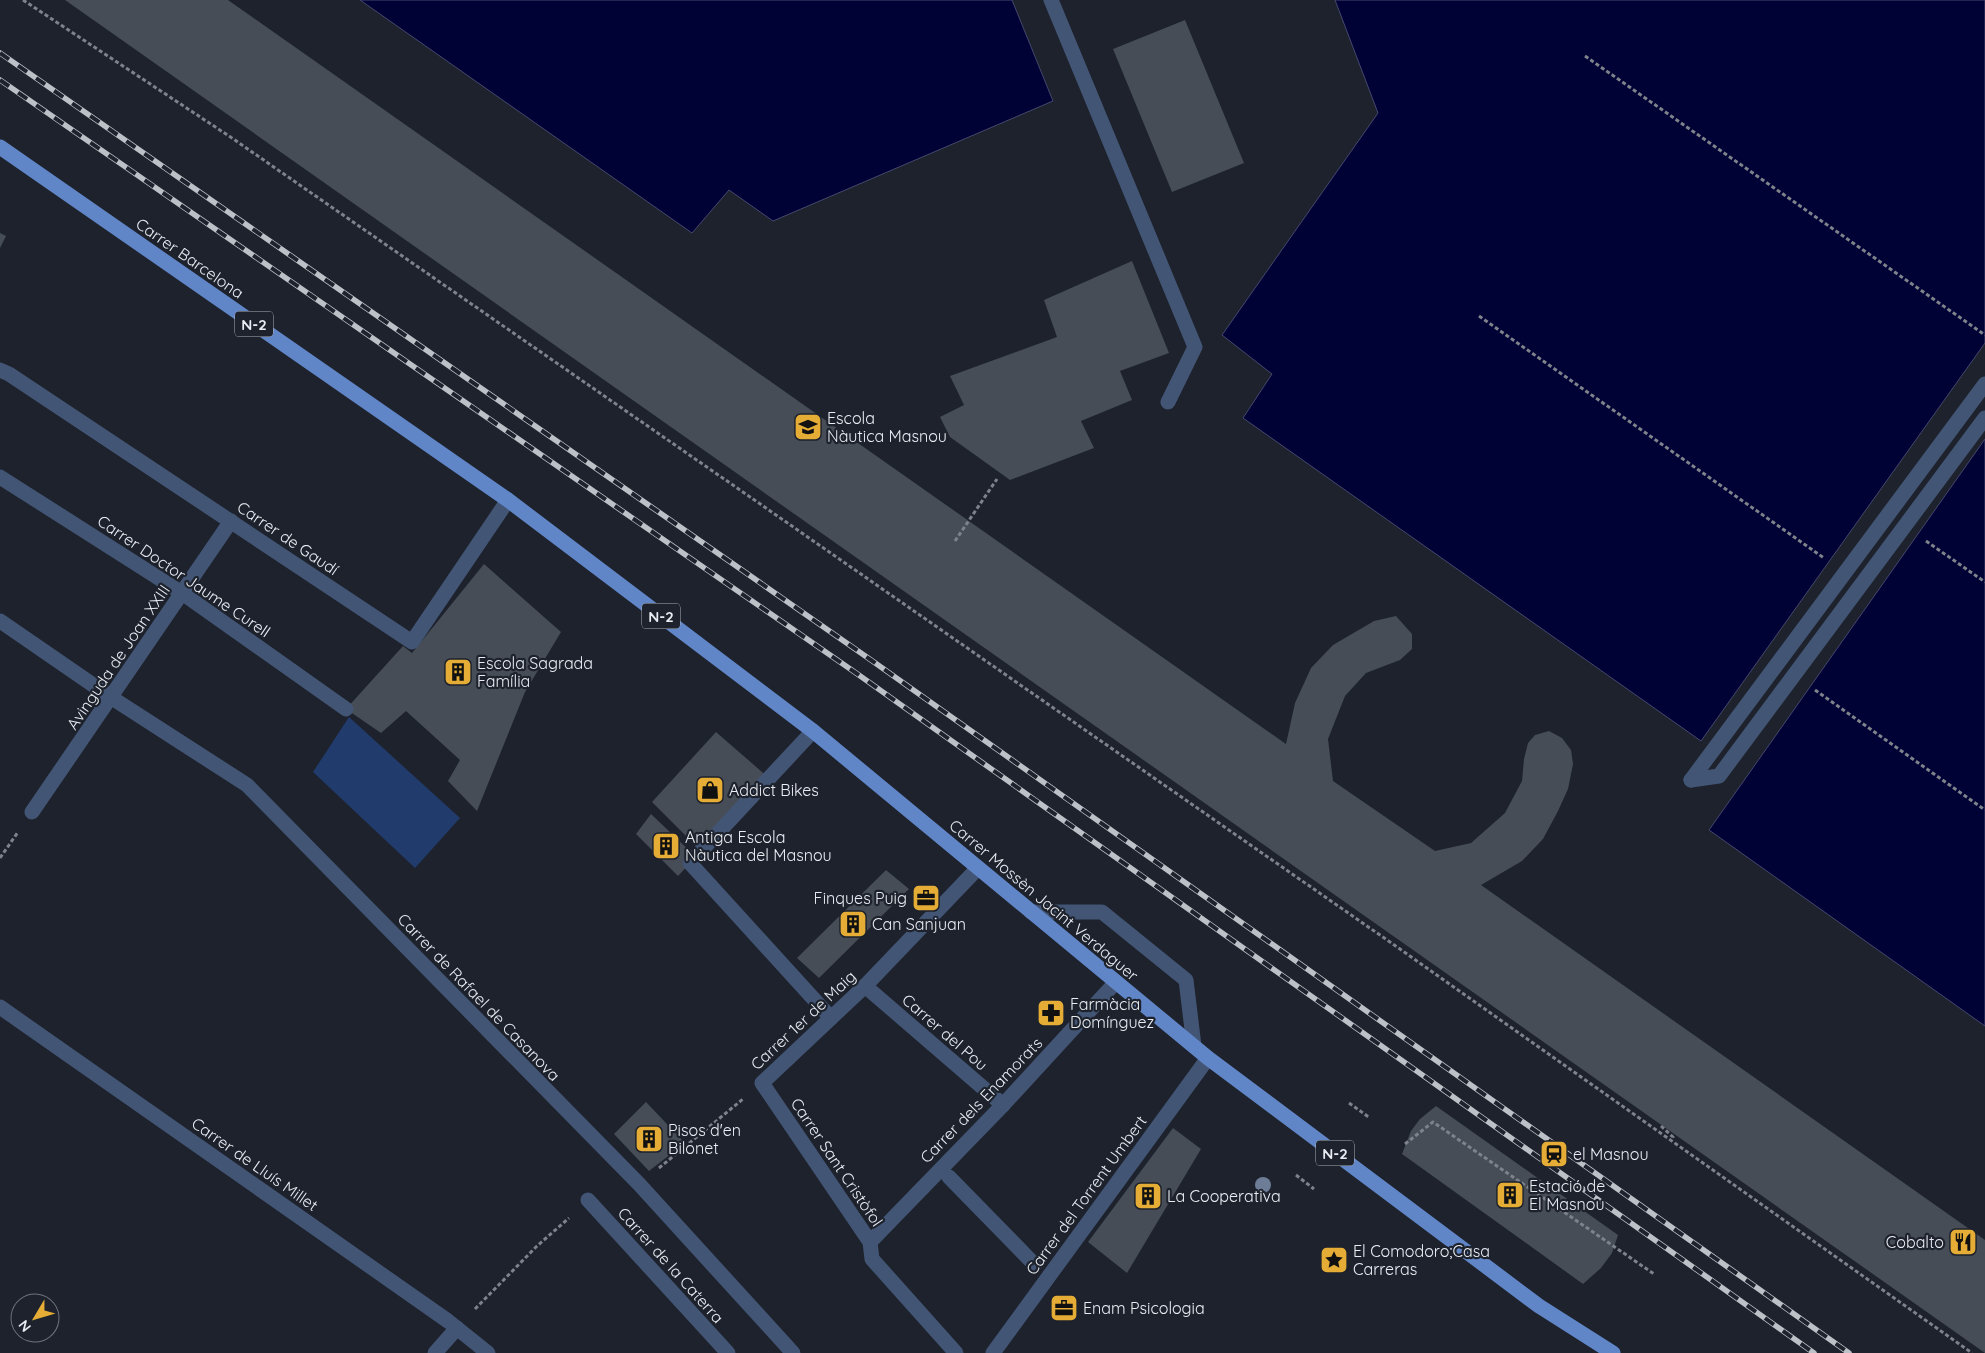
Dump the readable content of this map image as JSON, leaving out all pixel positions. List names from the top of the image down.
{
  "streets": {
    "main road": ["Carrer Barcelona", "N-2", "Carrer Mossèn Jacint Verdaguer"],
    "street": [
      "Carrer de Gaudí",
      "Carrer Doctor Jaume Curell",
      "Avinguda de Joan XXIII",
      "Carrer de Rafael de Casanova",
      "Carrer 1er de Maig",
      "Carrer del Pou",
      "Carrer dels Enamorats",
      "Carrer Sant Cristòfol",
      "Carrer de Lluís Millet",
      "Carrer del Torrent Umbert",
      "Carrer de la Caterra"
    ]
  },
  "crossings": [
    ["Carrer Barcelona", "Carrer de Gaudí"],
    ["Carrer Barcelona", "Carrer Mossèn Jacint Verdaguer"],
    ["Carrer de Gaudí", "Avinguda de Joan XXIII"],
    ["Carrer de Gaudí", "Carrer Mossèn Jacint Verdaguer"],
    ["Carrer Doctor Jaume Curell", "Avinguda de Joan XXIII"],
    ["Avinguda de Joan XXIII", "Carrer de Rafael de Casanova"],
    ["Carrer Mossèn Jacint Verdaguer", "Carrer 1er de Maig"],
    ["Carrer Mossèn Jacint Verdaguer", "Carrer dels Enamorats"],
    ["Carrer Mossèn Jacint Verdaguer", "Carrer del Torrent Umbert"],
    ["Carrer de Rafael de Casanova", "Carrer 1er de Maig"],
    ["Carrer 1er de Maig", "Carrer del Pou"],
    ["Carrer 1er de Maig", "Carrer Sant Cristòfol"],
    ["Carrer del Pou", "Carrer dels Enamorats"],
    ["Carrer dels Enamorats", "Carrer Sant Cristòfol"]
  ],
  "places": {
    "school or university": ["Escola Nàutica Masnou"],
    "building": [
      "Escola Sagrada Família",
      "Antiga Escola Nàutica del Masnou",
      "Can Sanjuan",
      "Pisos d'en Bilonet",
      "Estació de El Masnou",
      "La Cooperativa"
    ],
    "shop": ["Addict Bikes"],
    "office": ["Finques Puig", "Enam Psicologia"],
    "pharmacy": ["Farmàcia Domínguez"],
    "station": ["el Masnou"],
    "restaurant": ["Cobalto"],
    "place": ["El Comodoro;Casa Carreras"]
  },
  "north": "bottom left"
}
